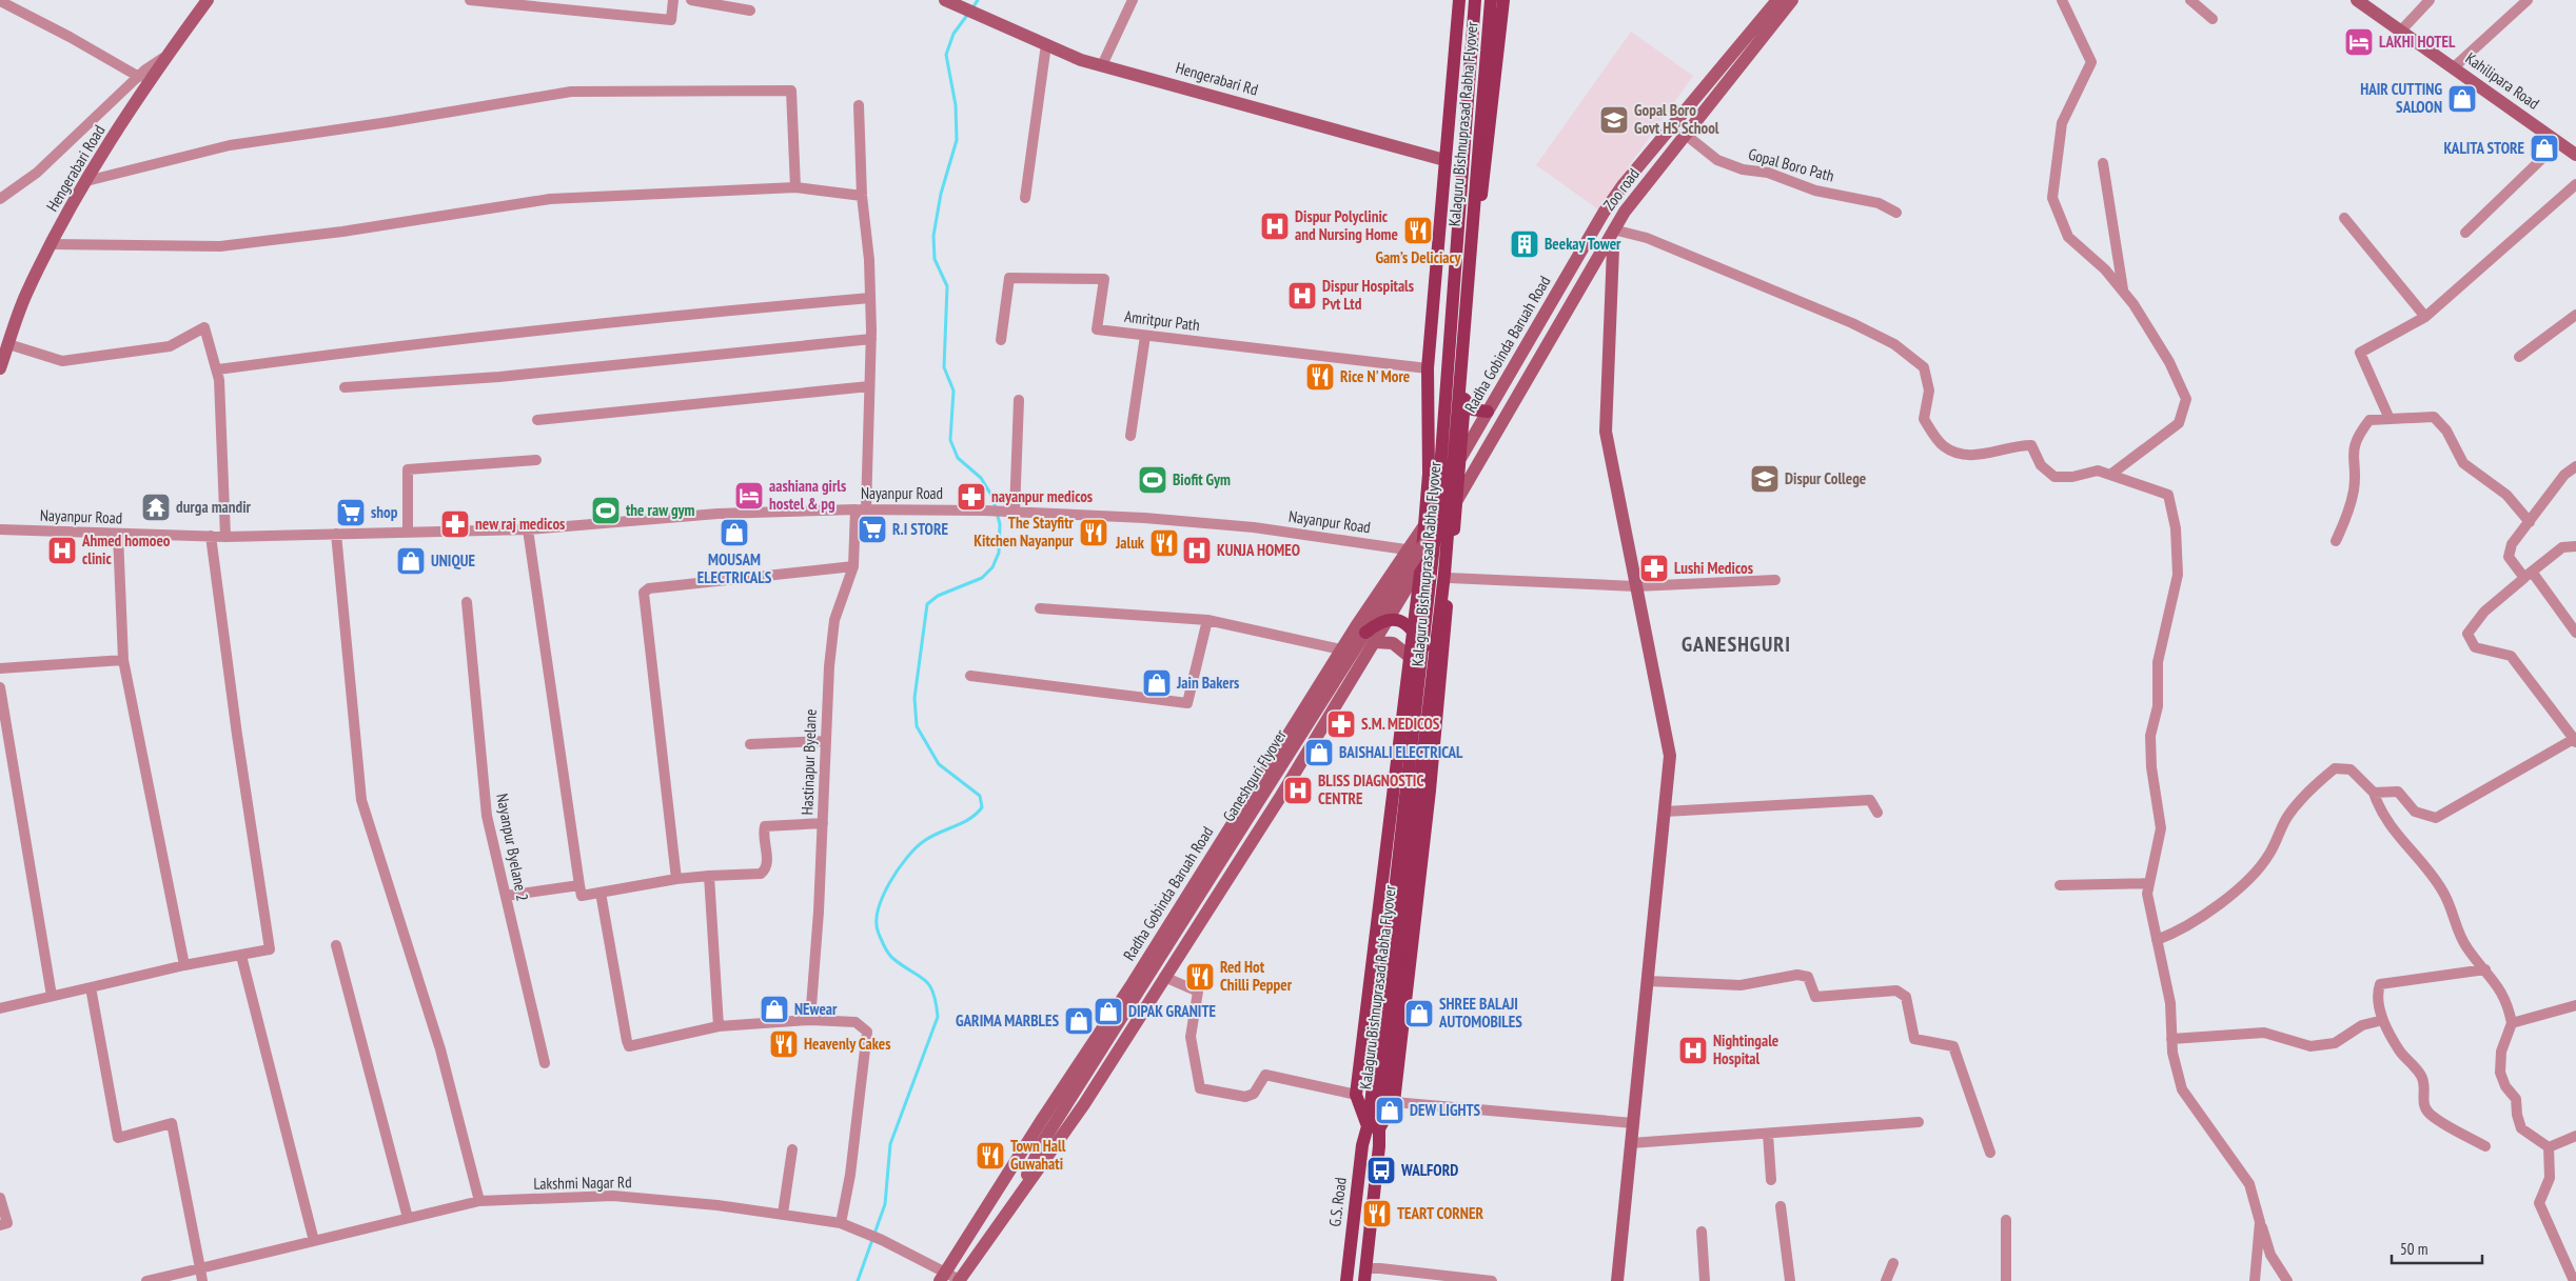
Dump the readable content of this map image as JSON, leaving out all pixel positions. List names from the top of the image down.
{
  "streets": {
    "main road": [
      "Hengerabari Rd",
      "Kahilipara Road",
      "Kalaguru Bishnuprasad Rabha Flyover",
      "Hengerabari Road",
      "Zoo road",
      "Radha Gobinda Baruah Road",
      "Ganeshguri Flyover",
      "G.S. Road"
    ],
    "street": [
      "Gopal Boro Path",
      "Amritpur Path",
      "Nayanpur Road",
      "Hastinapur Byelane",
      "Nayanpur Byelane 2",
      "Lakshmi Nagar Rd"
    ]
  },
  "crossings": [
    ["Kalaguru Bishnuprasad Rabha Flyover", "Radha Gobinda Baruah Road"],
    ["Kalaguru Bishnuprasad Rabha Flyover", "Ganeshguri Flyover"],
    ["Kalaguru Bishnuprasad Rabha Flyover", "G.S. Road"],
    ["Gopal Boro Path", "Zoo road"],
    ["Radha Gobinda Baruah Road", "Nayanpur Road"],
    ["Radha Gobinda Baruah Road", "Ganeshguri Flyover"],
    ["Radha Gobinda Baruah Road", "Lakshmi Nagar Rd"],
    ["Nayanpur Road", "Hastinapur Byelane"]
  ],
  "districts": ["GANESHGURI"],
  "places": {
    "hotel": ["LAKHI HOTEL", "aashiana girls hostel & pg"],
    "shop": [
      "HAIR CUTTING SALOON",
      "KALITA STORE",
      "MOUSAM ELECTRICALS",
      "UNIQUE",
      "Jain Bakers",
      "BAISHALI ELECTRICAL",
      "NEwear",
      "DIPAK GRANITE",
      "SHREE BALAJI AUTOMOBILES",
      "GARIMA MARBLES",
      "DEW LIGHTS"
    ],
    "school or university": ["Gopal Boro Govt HS School", "Dispur College"],
    "hospital": [
      "Dispur Polyclinic and Nursing Home",
      "Dispur Hospitals Pvt Ltd",
      "Ahmed homoeo clinic",
      "KUNJA HOMEO",
      "BLISS DIAGNOSTIC CENTRE",
      "Nightingale Hospital"
    ],
    "restaurant": [
      "Gam’s Deliciacy",
      "Rice N' More",
      "The Stayfitr Kitchen Nayanpur",
      "Jaluk",
      "Red Hot Chilli Pepper",
      "Heavenly Cakes",
      "Town Hall Guwahati",
      "TEART CORNER"
    ],
    "building": ["Beekay Tower"],
    "sports": ["Biofit Gym", "the raw gym"],
    "pharmacy": [
      "nayanpur medicos",
      "new raj medicos",
      "Lushi Medicos",
      "S.M. MEDICOS"
    ],
    "temple": ["durga mandir"],
    "supermarket": ["shop", "R.I STORE"],
    "bus stop": ["WALFORD"]
  },
  "scale_bar": "50 m"
}
